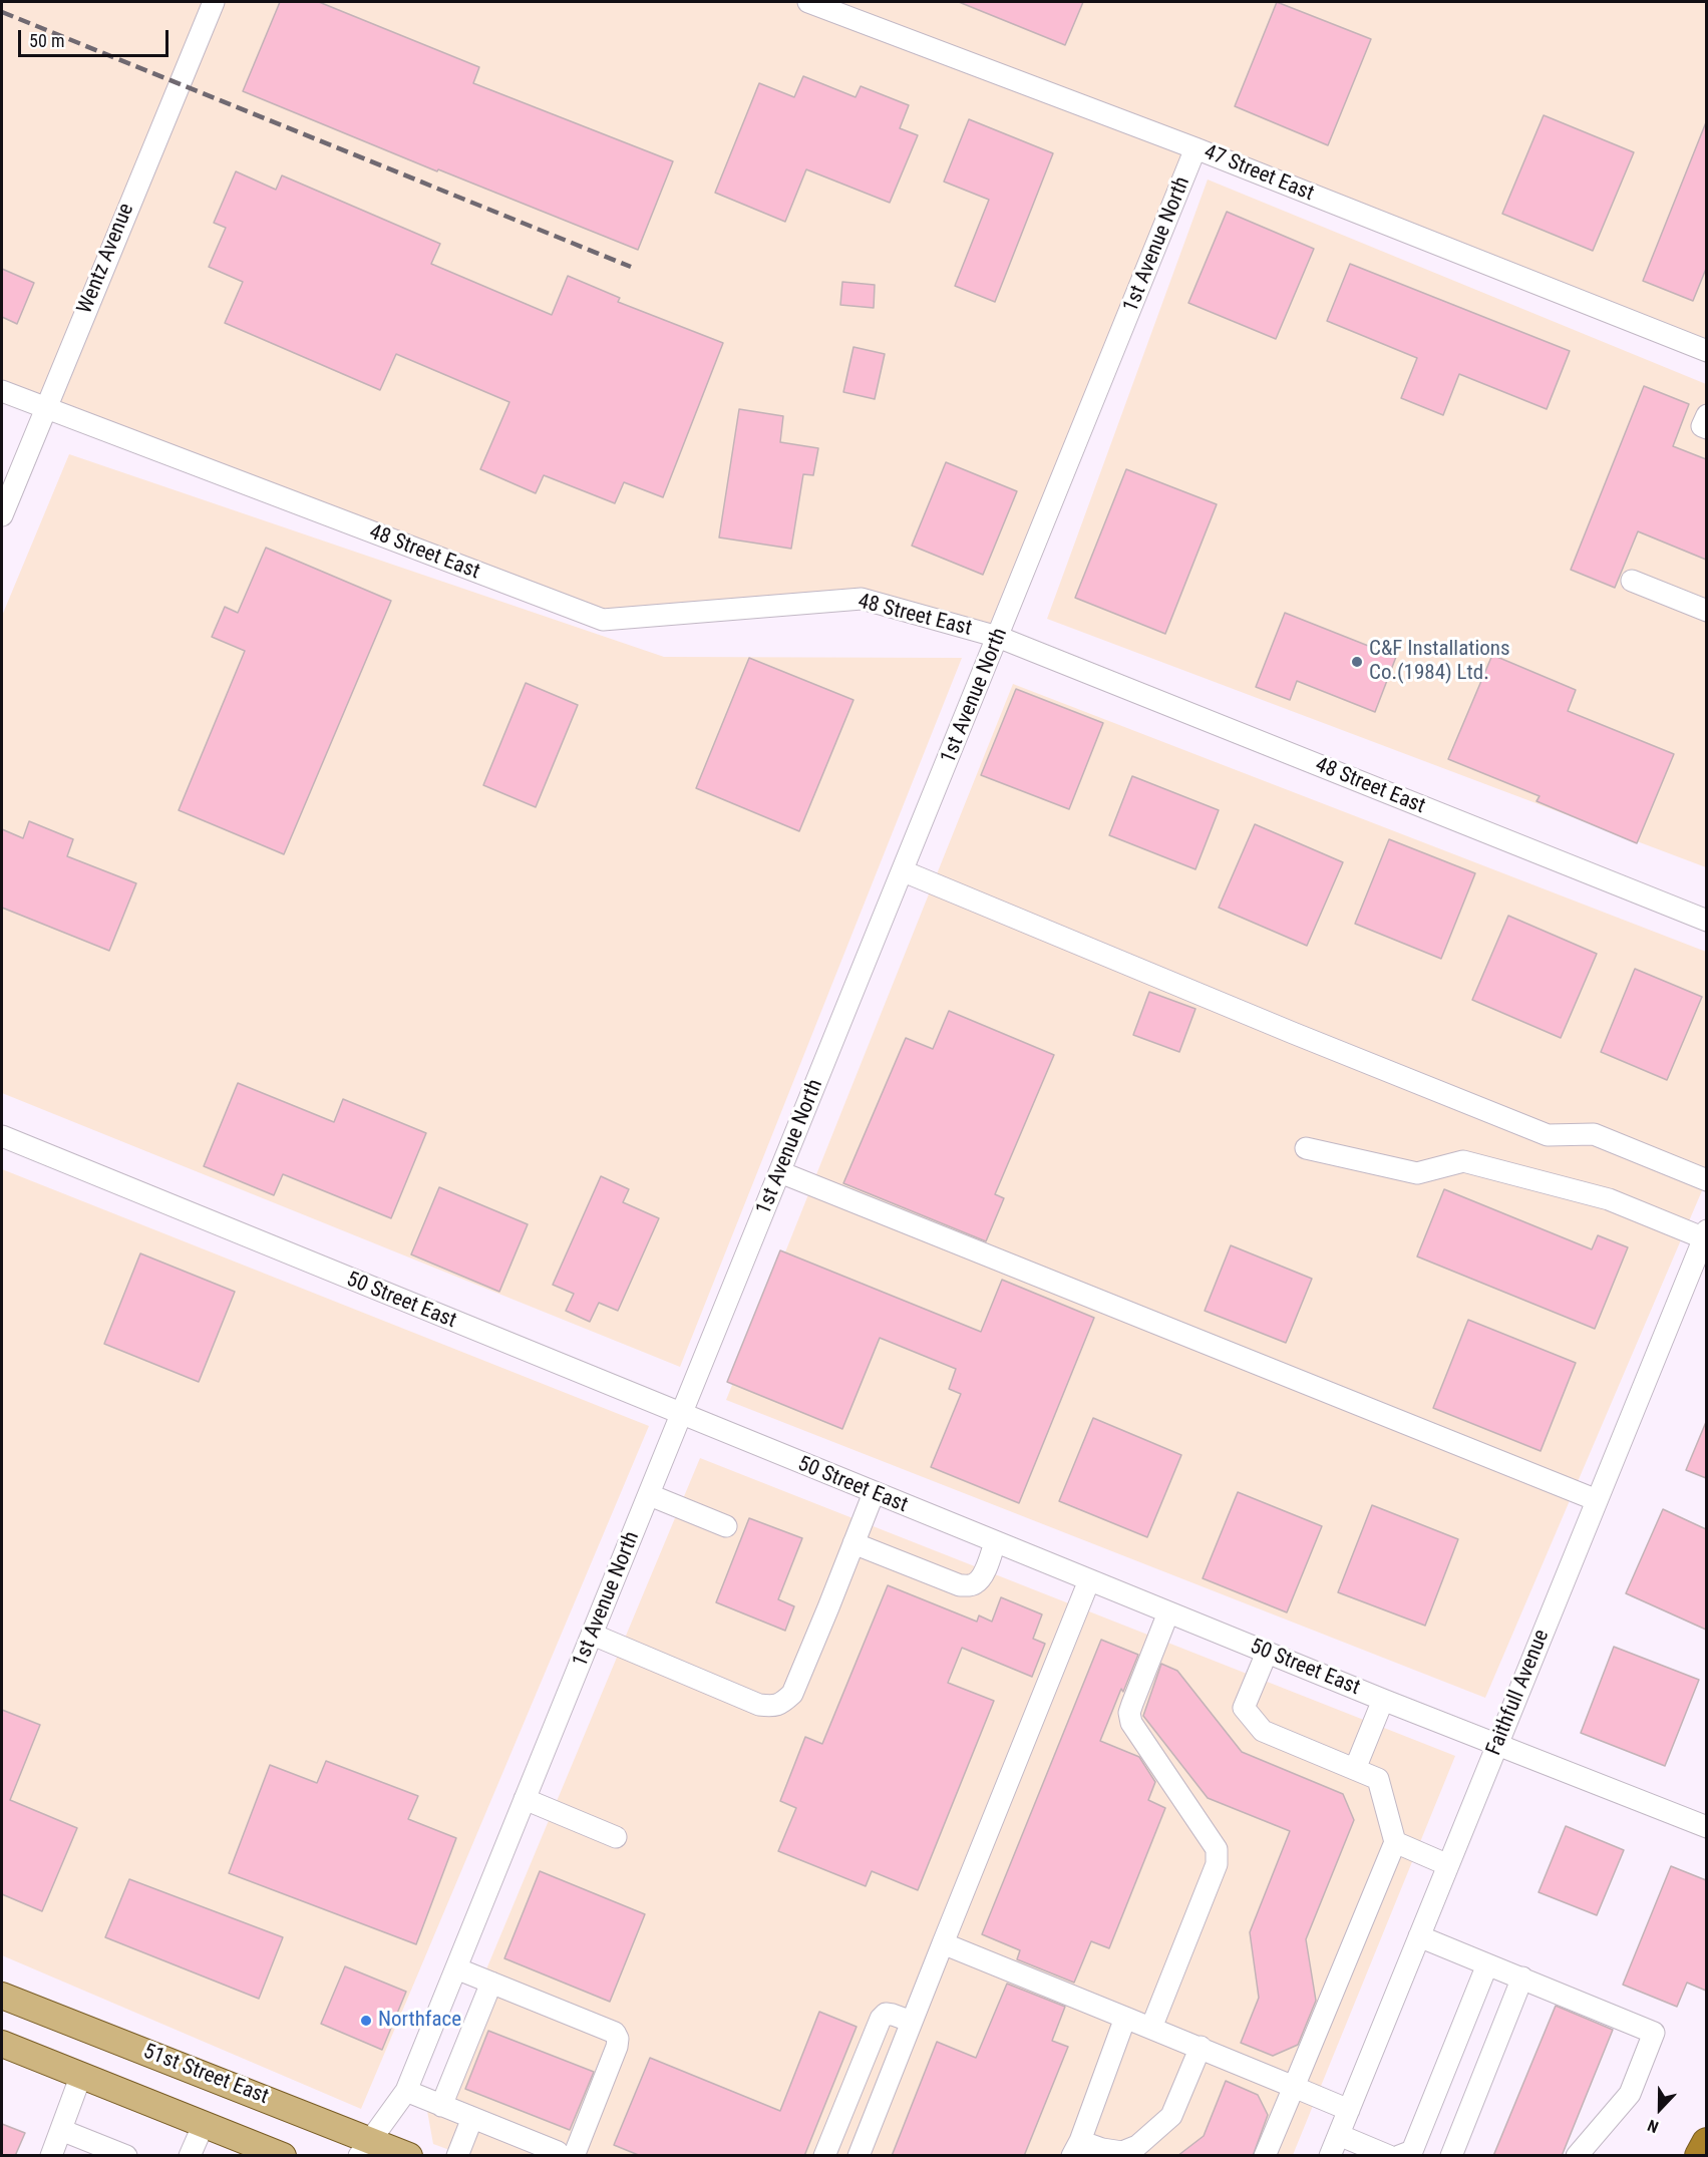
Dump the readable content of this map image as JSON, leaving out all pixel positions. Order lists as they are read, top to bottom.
{
  "streets": {
    "main road": ["51st Street East"],
    "street": [
      "47 Street East",
      "1st Avenue North",
      "Wentz Avenue",
      "48 Street East",
      "50 Street East",
      "Faithfull Avenue"
    ]
  },
  "crossings": [
    ["47 Street East", "1st Avenue North"],
    ["1st Avenue North", "48 Street East"],
    ["1st Avenue North", "50 Street East"],
    ["1st Avenue North", "51st Street East"],
    ["Wentz Avenue", "48 Street East"],
    ["50 Street East", "Faithfull Avenue"]
  ],
  "places": ["C&F Installations Co.(1984) Ltd.", "Northface"],
  "scale_bar": "50 m",
  "north": "bottom"
}
